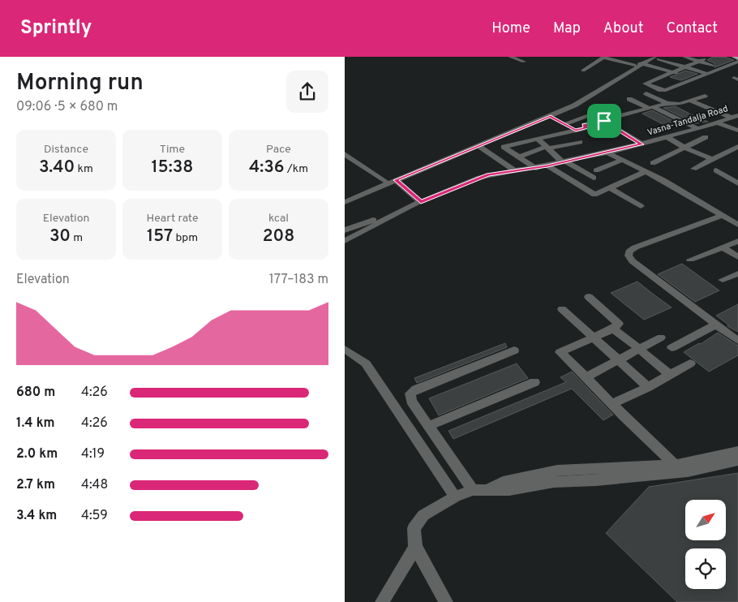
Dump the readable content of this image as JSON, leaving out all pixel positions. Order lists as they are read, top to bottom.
{
  "streets": {
    "street": ["Vasna-Tandalja Road"]
  },
  "north": "top right",
  "page": {
    "header": "Sprintly",
    "nav": [
      "Home",
      "Map",
      "About",
      "Contact"
    ],
    "heading": ["Morning run", "09:06 · 5 × 680 m"],
    "stats": [
      ["Distance", "3.40 km"],
      ["Time", "15:38"],
      ["Pace", "4:36 /km"],
      ["Elevation", "30 m"],
      ["Heart rate", "157 bpm"],
      ["kcal", "208"]
    ],
    "chart": ["Elevation", "177–183 m"],
    "list": [
      {
        "name": "680 m",
        "note": "4:26"
      },
      {
        "name": "1.4 km",
        "note": "4:26"
      },
      {
        "name": "2.0 km",
        "note": "4:19"
      },
      {
        "name": "2.7 km",
        "note": "4:48"
      },
      {
        "name": "3.4 km",
        "note": "4:59"
      }
    ]
  }
}
